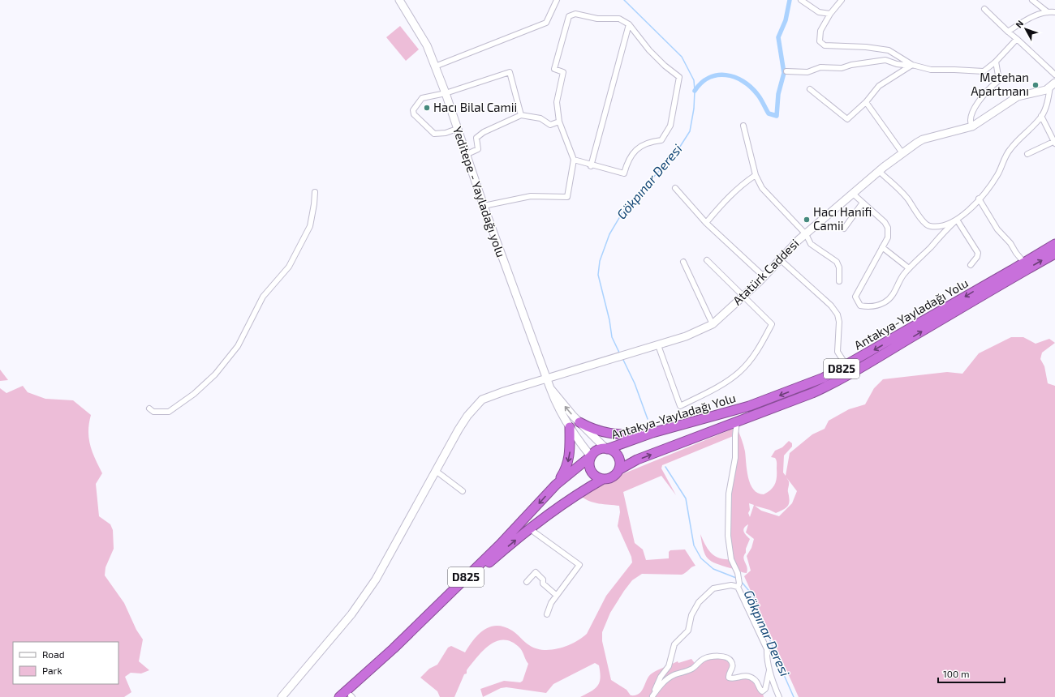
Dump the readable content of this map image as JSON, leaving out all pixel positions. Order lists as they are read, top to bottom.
{
  "streets": {
    "highway": ["Antakya-Yayladağı Yolu", "D825"],
    "main road": ["Yeditepe - Yayladağı yolu", "Atatürk Caddesi"]
  },
  "crossings": [
    ["Yeditepe - Yayladağı yolu", "Atatürk Caddesi"],
    ["Yeditepe - Yayladağı yolu", "Antakya-Yayladağı Yolu"],
    ["Yeditepe - Yayladağı yolu", "D825"],
    ["Antakya-Yayladağı Yolu", "D825"]
  ],
  "water": ["Gökpınar Deresi"],
  "places": ["Metehan Apartmanı", "Hacı Bilal Camii", "Hacı Hanifi Camii"],
  "legend": ["Road", "Park"],
  "scale_bar": "100 m",
  "north": "top left"
}
